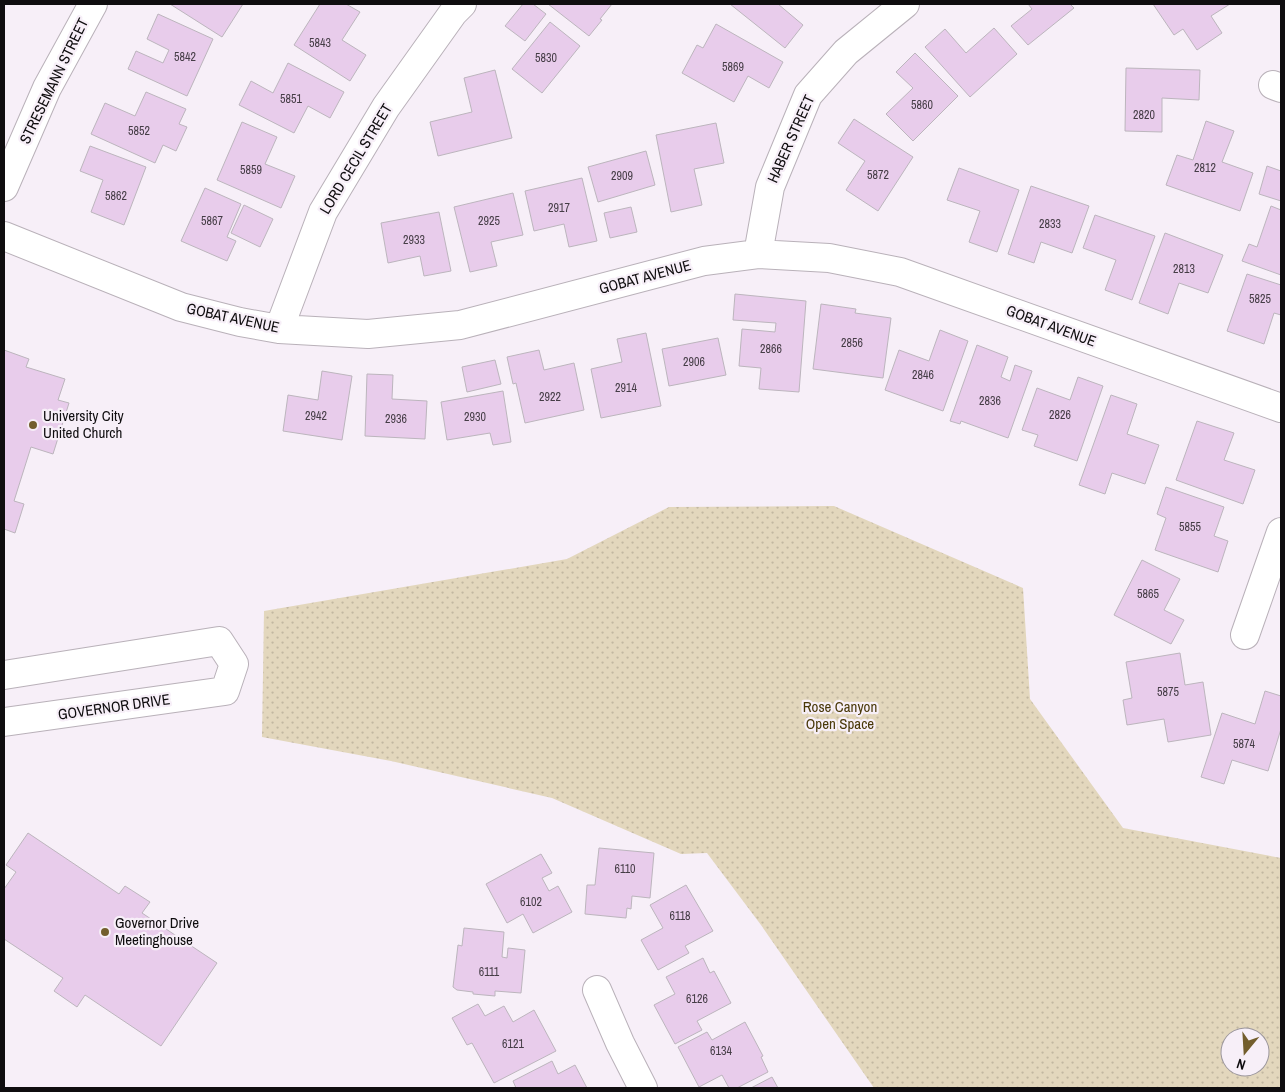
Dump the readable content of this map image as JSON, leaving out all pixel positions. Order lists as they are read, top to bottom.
{
  "streets": {
    "street": [
      "STRESEMANN STREET",
      "HABER STREET",
      "LORD CECIL STREET",
      "GOBAT AVENUE",
      "GOVERNOR DRIVE"
    ]
  },
  "crossings": [
    ["HABER STREET", "GOBAT AVENUE"],
    ["LORD CECIL STREET", "GOBAT AVENUE"]
  ],
  "parks": ["Rose Canyon Open Space"],
  "places": ["University City United Church", "Governor Drive Meetinghouse"],
  "house_numbers": [
    "5843",
    "5842",
    "5830",
    "5869",
    "5851",
    "5860",
    "2820",
    "5852",
    "2812",
    "5859",
    "5872",
    "2909",
    "5862",
    "2917",
    "5867",
    "2925",
    "2833",
    "2933",
    "2813",
    "5825",
    "2856",
    "2866",
    "2906",
    "2846",
    "2914",
    "2922",
    "2836",
    "2826",
    "2942",
    "2930",
    "2936",
    "5855",
    "5865",
    "5875",
    "5874",
    "6110",
    "6102",
    "6118",
    "6111",
    "6126",
    "6121",
    "6134"
  ],
  "north": "bottom"
}
